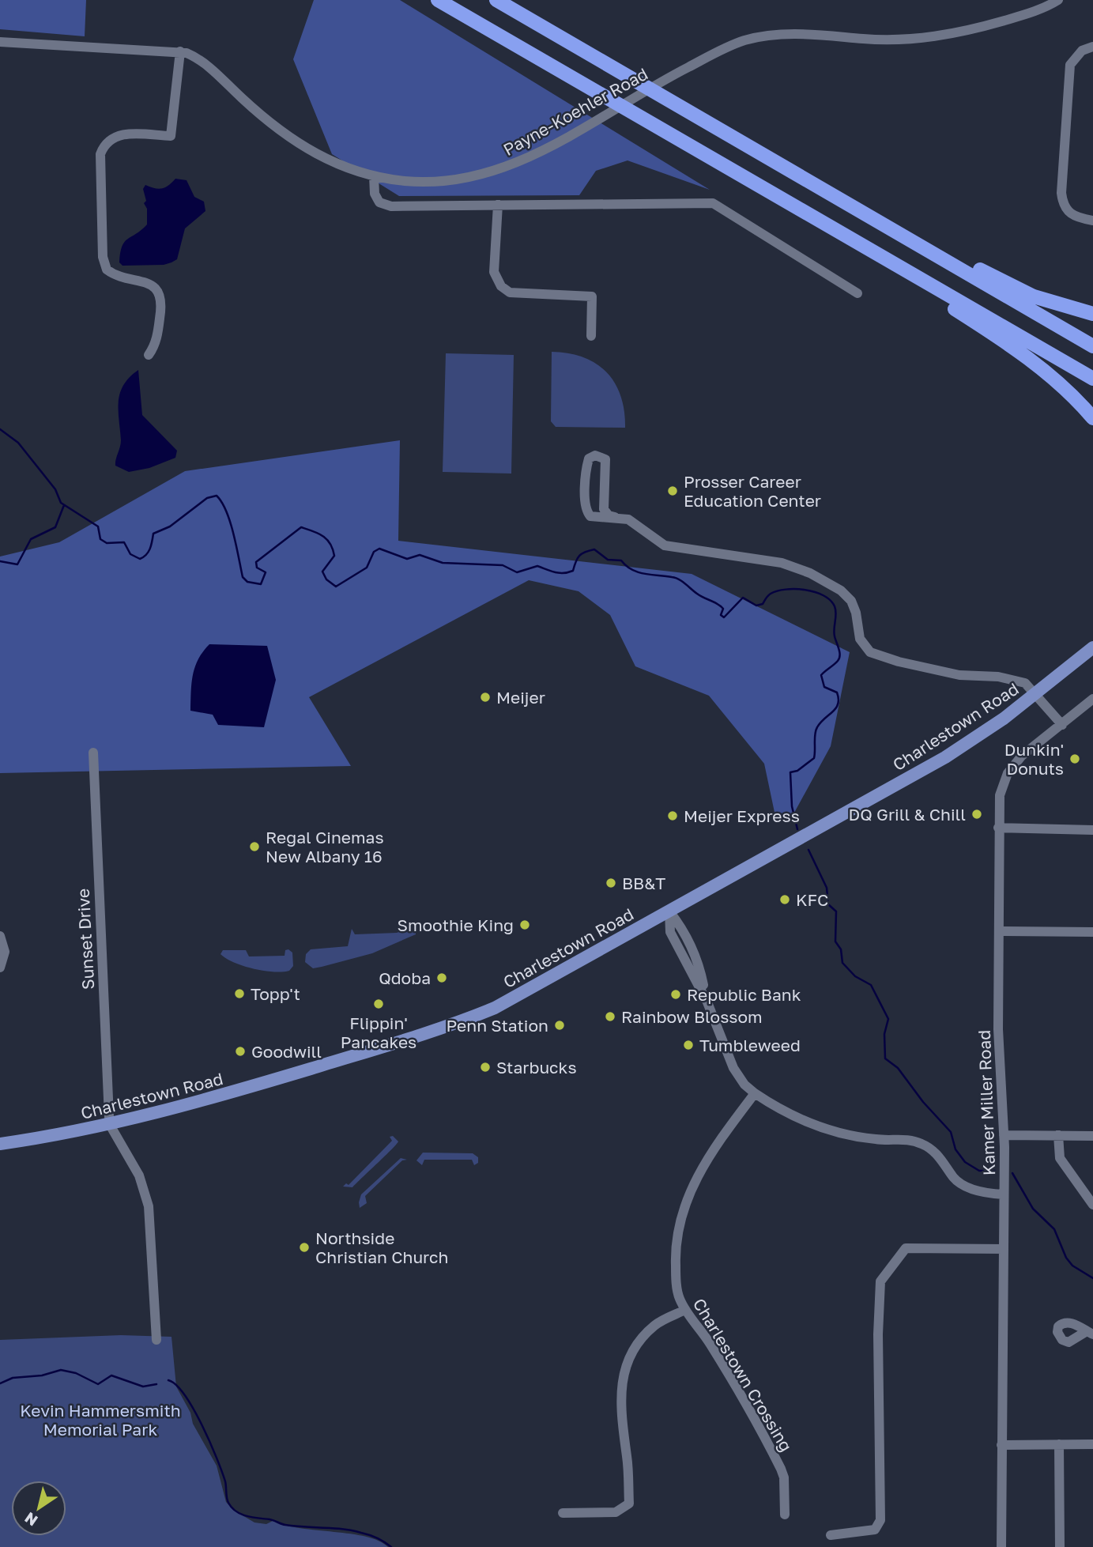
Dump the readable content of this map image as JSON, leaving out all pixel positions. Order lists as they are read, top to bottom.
{
  "streets": {
    "main road": ["Charlestown Road"],
    "street": [
      "Payne-Koehler Road",
      "Sunset Drive",
      "Kamer Miller Road",
      "Charlestown Crossing"
    ]
  },
  "crossings": [
    ["Charlestown Road", "Sunset Drive"]
  ],
  "parks": ["Kevin Hammersmith Memorial Park"],
  "places": [
    "Prosser Career Education Center",
    "Meijer",
    "Dunkin' Donuts",
    "DQ Grill & Chill",
    "Meijer Express",
    "Regal Cinemas New Albany 16",
    "BB&T",
    "KFC",
    "Smoothie King",
    "Qdoba",
    "Topp't",
    "Republic Bank",
    "Flippin' Pancakes",
    "Rainbow Blossom",
    "Penn Station",
    "Tumbleweed",
    "Goodwill",
    "Starbucks",
    "Northside Christian Church"
  ],
  "north": "bottom left"
}
